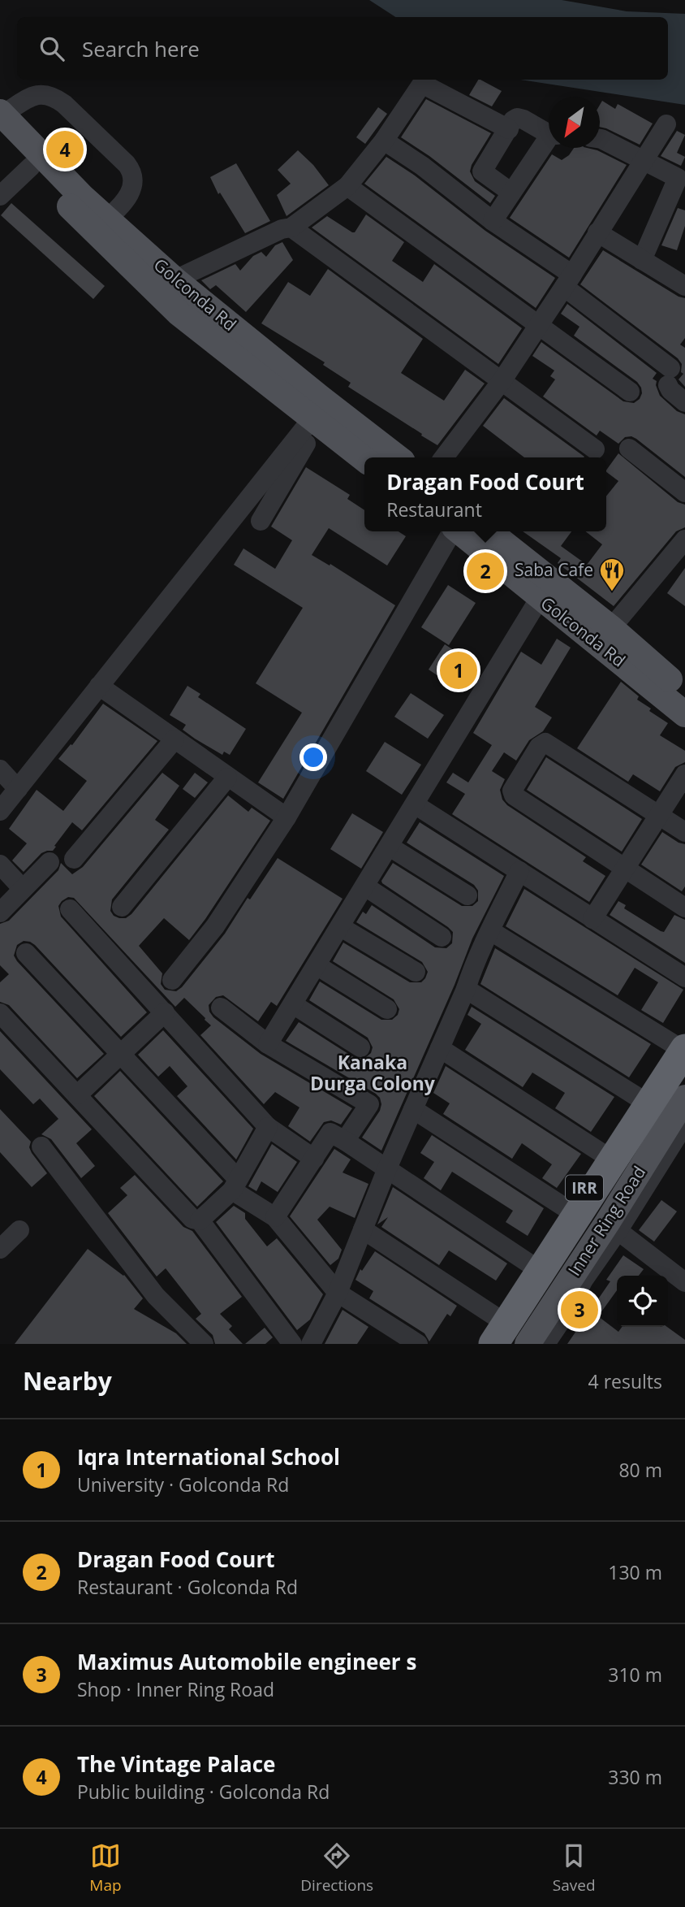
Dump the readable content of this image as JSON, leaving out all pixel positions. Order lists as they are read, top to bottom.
{
  "streets": {
    "main road": ["Golconda Rd", "IRR", "Inner Ring Road"]
  },
  "districts": ["Kanaka Durga Colony"],
  "places": {
    "restaurant": ["Saba Cafe"]
  },
  "north": "bottom left",
  "page": {
    "search": "Search here",
    "pins": [
      "4",
      "2",
      "1",
      "3"
    ],
    "popup": ["Dragan Food Court", "Restaurant"],
    "heading": ["Nearby", "4 results"],
    "list": [
      {
        "mark": "1",
        "name": "Iqra International School",
        "note": "University · Golconda Rd",
        "value": "80 m"
      },
      {
        "mark": "2",
        "name": "Dragan Food Court",
        "note": "Restaurant · Golconda Rd",
        "value": "130 m"
      },
      {
        "mark": "3",
        "name": "Maximus Automobile engineer s",
        "note": "Shop · Inner Ring Road",
        "value": "310 m"
      },
      {
        "mark": "4",
        "name": "The Vintage Palace",
        "note": "Public building · Golconda Rd",
        "value": "330 m"
      }
    ],
    "nav": ["Map", "Directions", "Saved"]
  }
}
